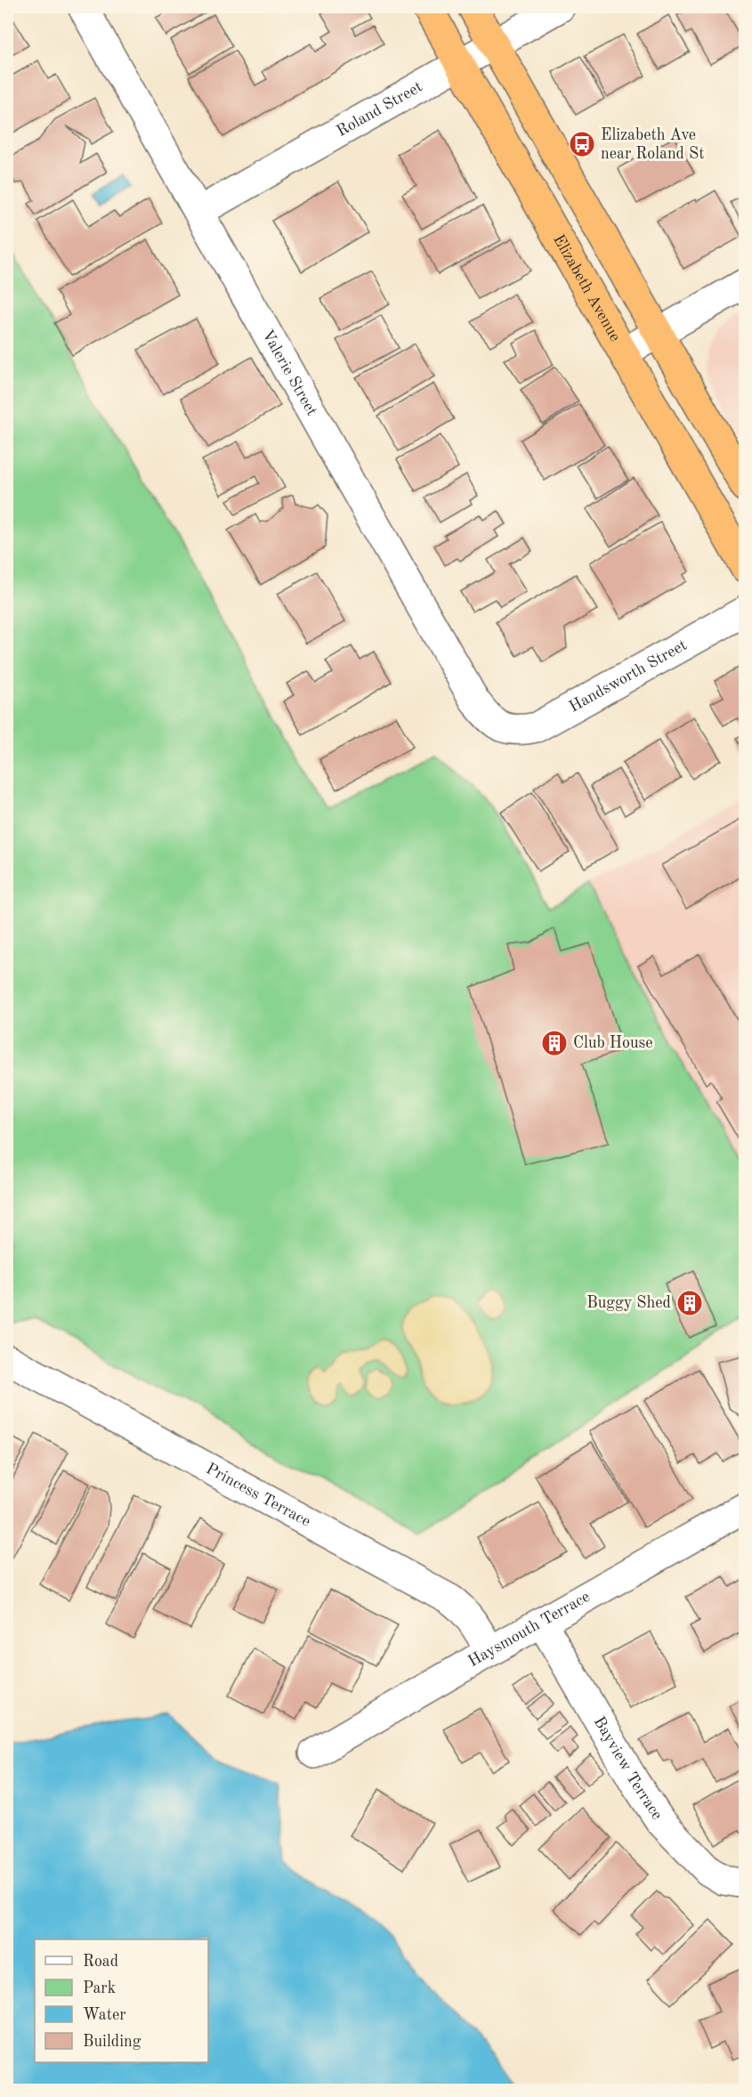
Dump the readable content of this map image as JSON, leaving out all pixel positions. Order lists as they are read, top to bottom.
{
  "streets": {
    "highway": ["Elizabeth Avenue"],
    "street": [
      "Roland Street",
      "Valerie Street",
      "Handsworth Street",
      "Princess Terrace",
      "Haysmouth Terrace",
      "Bayview Terrace"
    ]
  },
  "crossings": [
    ["Roland Street", "Elizabeth Avenue"],
    ["Roland Street", "Valerie Street"],
    ["Valerie Street", "Handsworth Street"],
    ["Princess Terrace", "Haysmouth Terrace"],
    ["Haysmouth Terrace", "Bayview Terrace"]
  ],
  "places": {
    "bus stop": ["Elizabeth Ave near Roland St"],
    "building": ["Club House", "Buggy Shed"]
  },
  "legend": [
    "Road",
    "Park",
    "Water",
    "Building"
  ]
}
